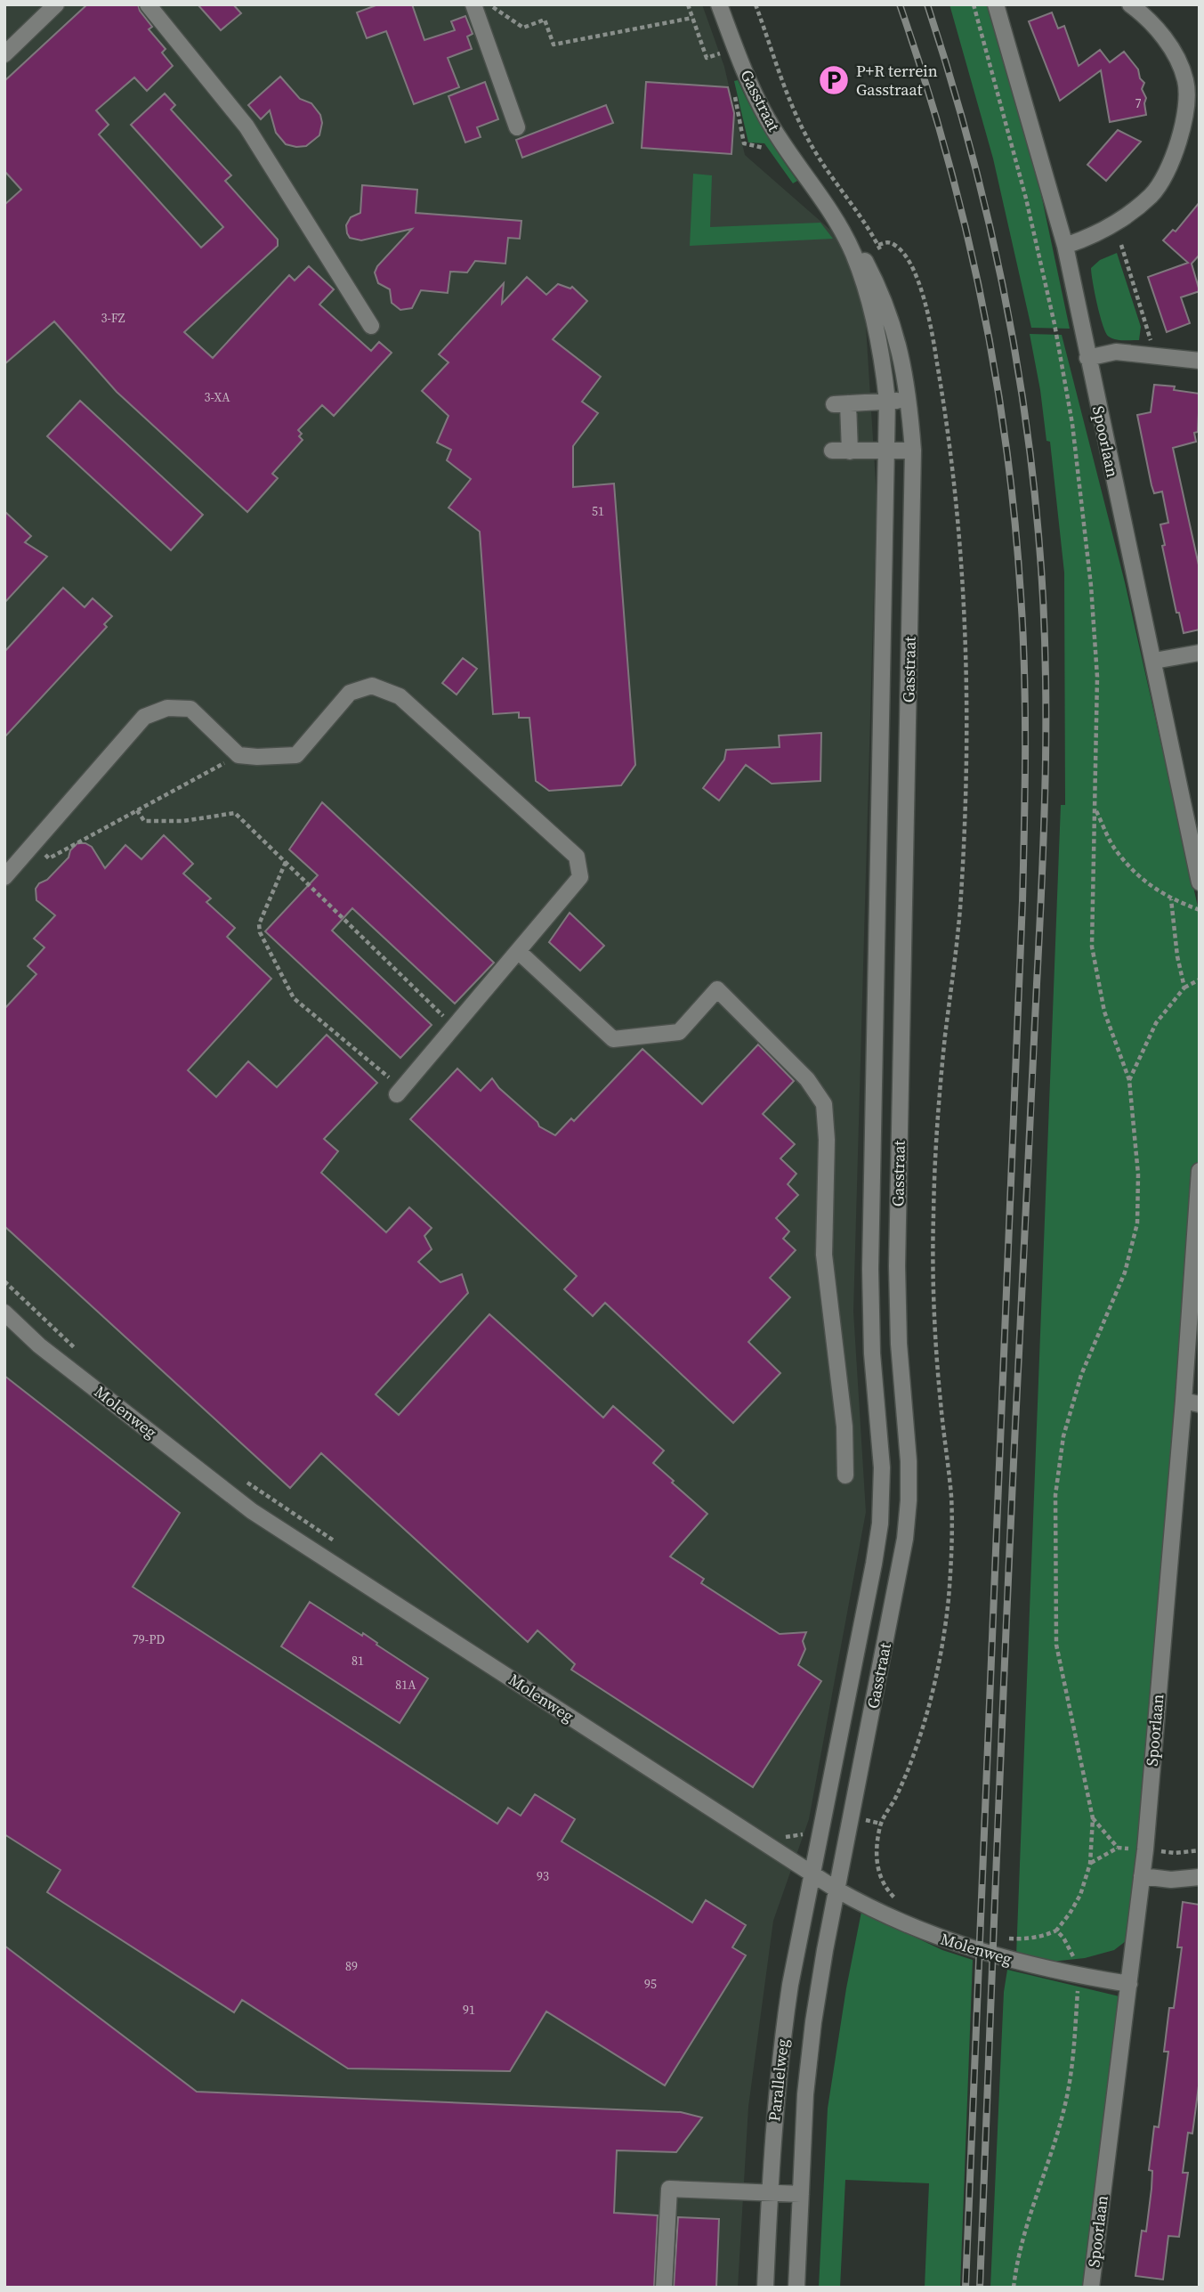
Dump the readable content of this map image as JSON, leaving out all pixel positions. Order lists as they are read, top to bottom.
{
  "streets": {
    "street": [
      "Gasstraat",
      "Spoorlaan",
      "Molenweg",
      "Parallelweg"
    ]
  },
  "crossings": [
    ["Gasstraat", "Molenweg"],
    ["Gasstraat", "Parallelweg"],
    ["Spoorlaan", "Molenweg"],
    ["Molenweg", "Parallelweg"]
  ],
  "places": {
    "parking": ["P+R terrein Gasstraat"]
  },
  "house_numbers": [
    "7",
    "3-FZ",
    "3-XA",
    "51",
    "79-PD",
    "81",
    "81A",
    "93",
    "89",
    "95",
    "91"
  ]
}
